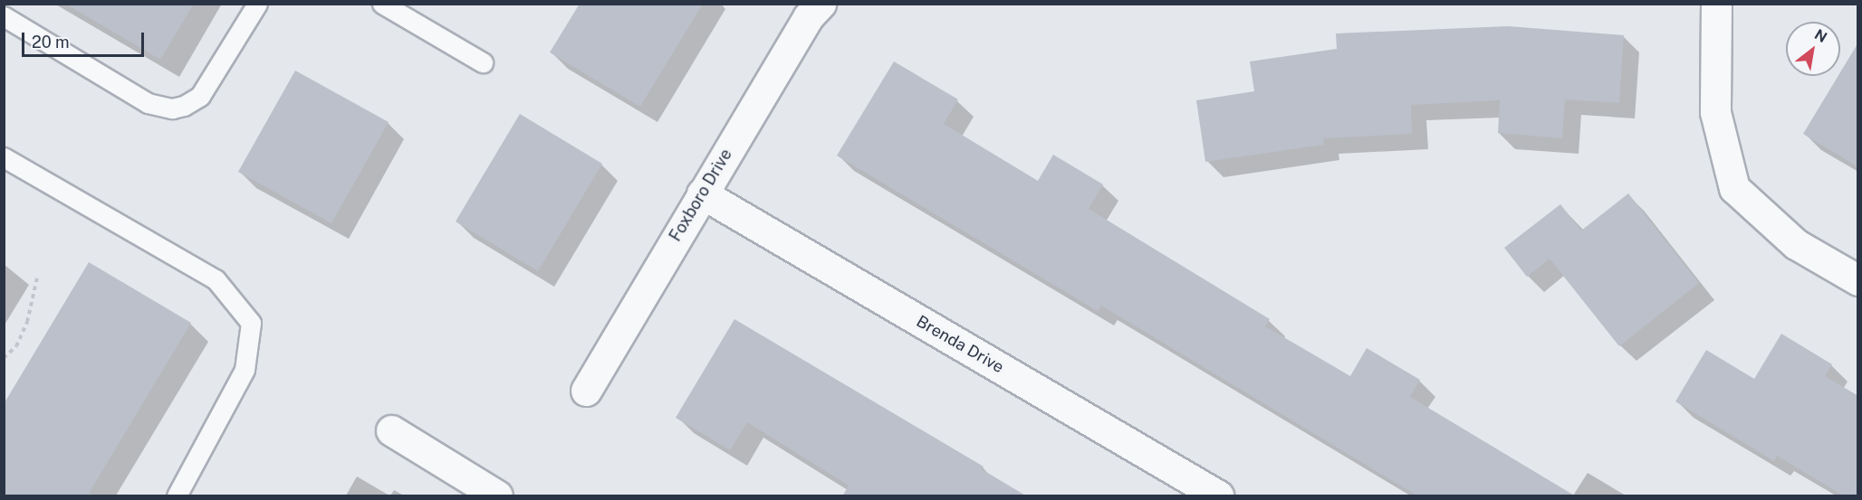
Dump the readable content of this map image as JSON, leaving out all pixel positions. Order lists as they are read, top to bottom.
{
  "streets": {
    "street": ["Foxboro Drive", "Brenda Drive"]
  },
  "crossings": [
    ["Foxboro Drive", "Brenda Drive"]
  ],
  "scale_bar": "20 m",
  "north": "top right"
}
